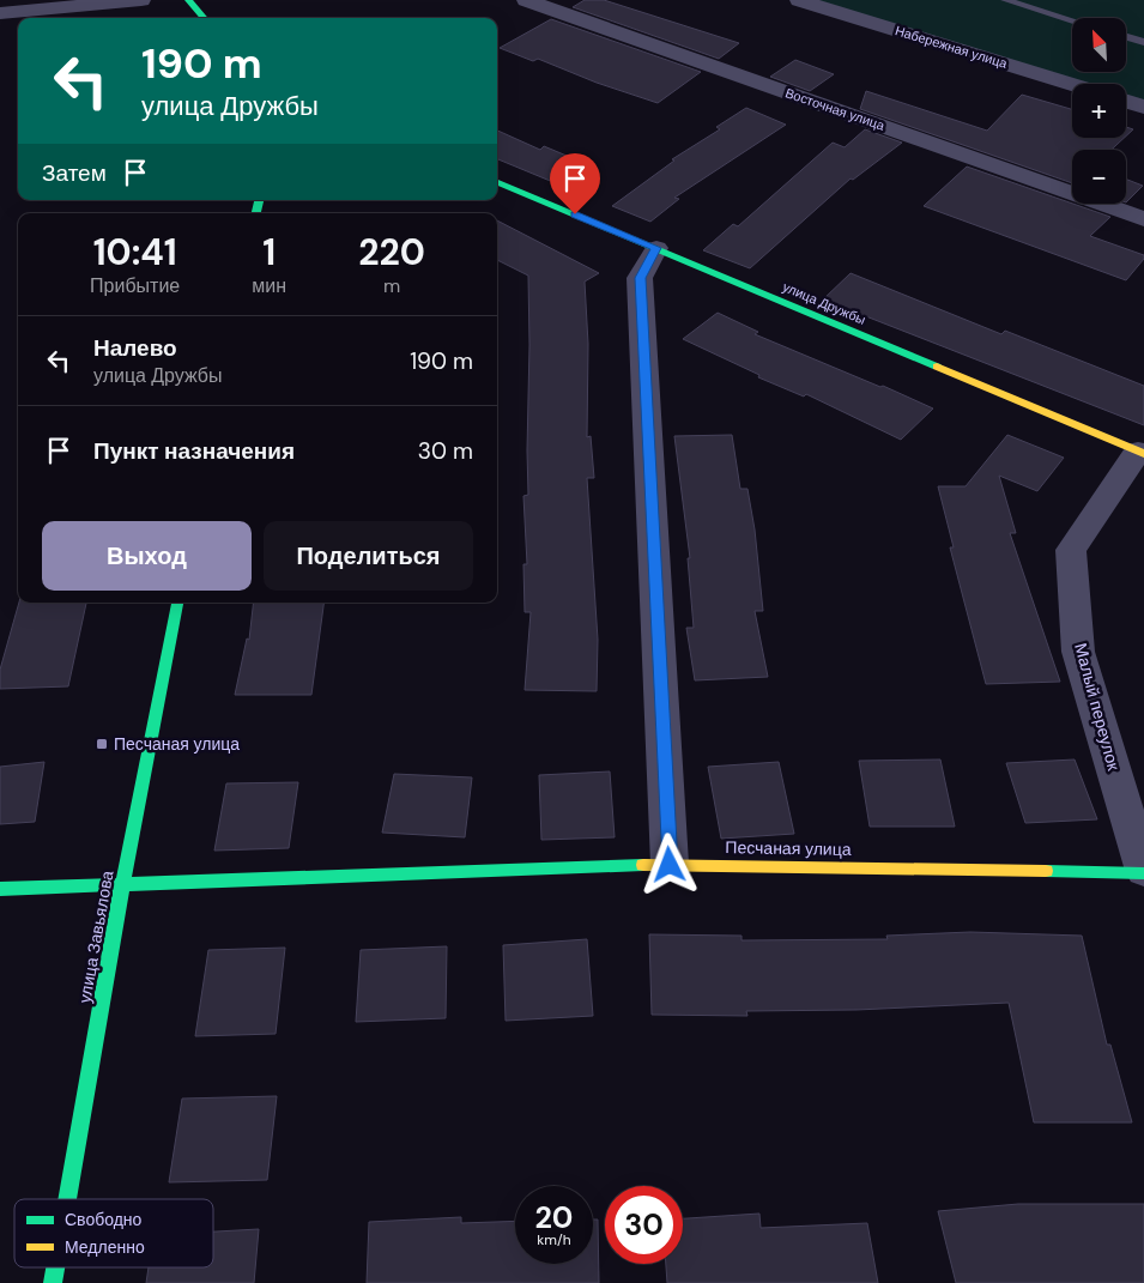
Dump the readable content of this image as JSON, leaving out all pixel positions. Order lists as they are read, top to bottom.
{
  "streets": {
    "street": [
      "Набережная улица",
      "Восточная улица",
      "улица Дружбы",
      "Малый переулок",
      "Песчаная улица",
      "улица Завьялова"
    ]
  },
  "crossings": [
    ["улица Дружбы", "Малый переулок"],
    ["Малый переулок", "Песчаная улица"],
    ["Песчаная улица", "улица Завьялова"]
  ],
  "places": {
    "transit": ["Песчаная улица"]
  },
  "legend": ["Свободно", "Медленно"],
  "north": "top left",
  "page": {
    "map_buttons": ["+", "−"],
    "turn": ["190 m", "улица Дружбы"],
    "then": "Затем",
    "eta": [
      "10:41",
      "Прибытие",
      "1",
      "мин",
      "220",
      "m"
    ],
    "list": [
      {
        "name": "Налево",
        "note": "улица Дружбы",
        "value": "190 m"
      },
      {
        "name": "Пункт назначения",
        "value": "30 m"
      }
    ],
    "buttons": ["Выход", "Поделиться"],
    "speed": "20 km/h",
    "limit": "30"
  }
}
